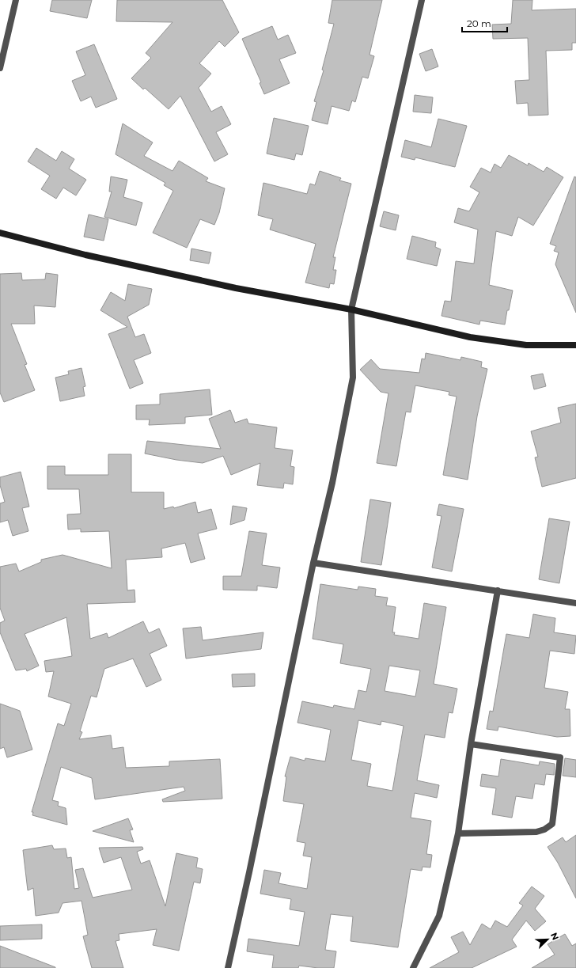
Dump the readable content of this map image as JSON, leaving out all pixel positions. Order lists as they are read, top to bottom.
{
  "scale_bar": "20 m",
  "north": "top right"
}
